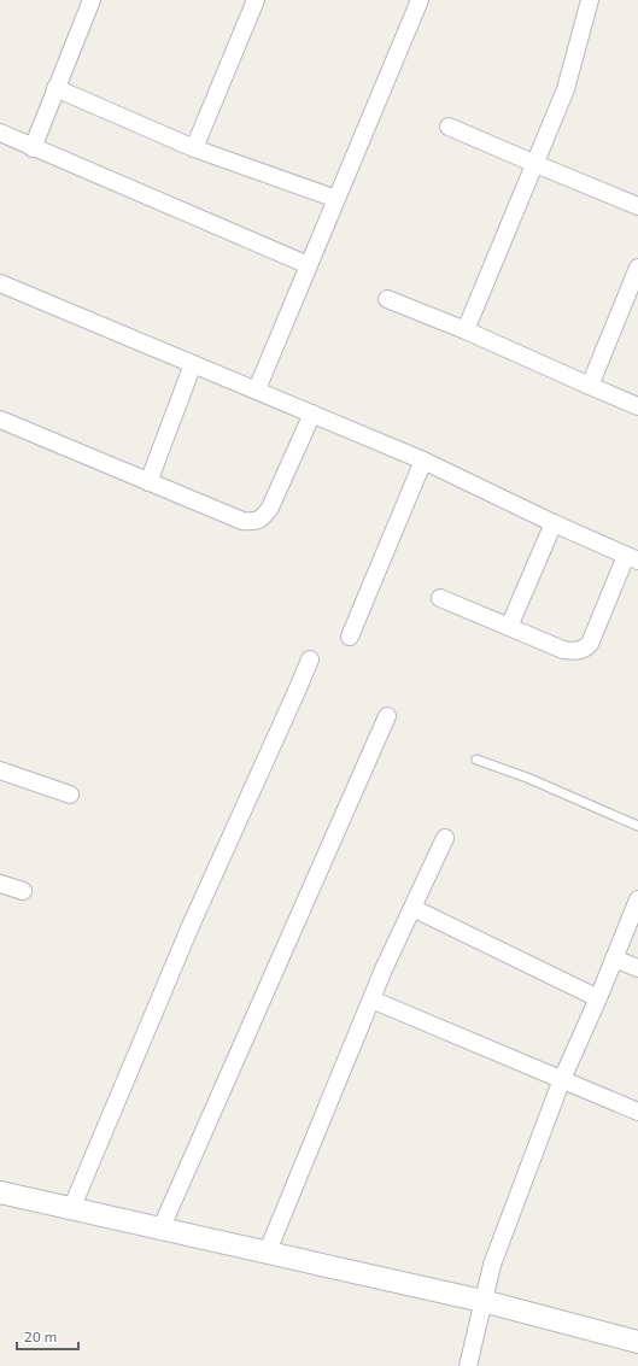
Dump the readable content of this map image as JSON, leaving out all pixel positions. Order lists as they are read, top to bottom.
{
  "scale_bar": "20 m"
}
